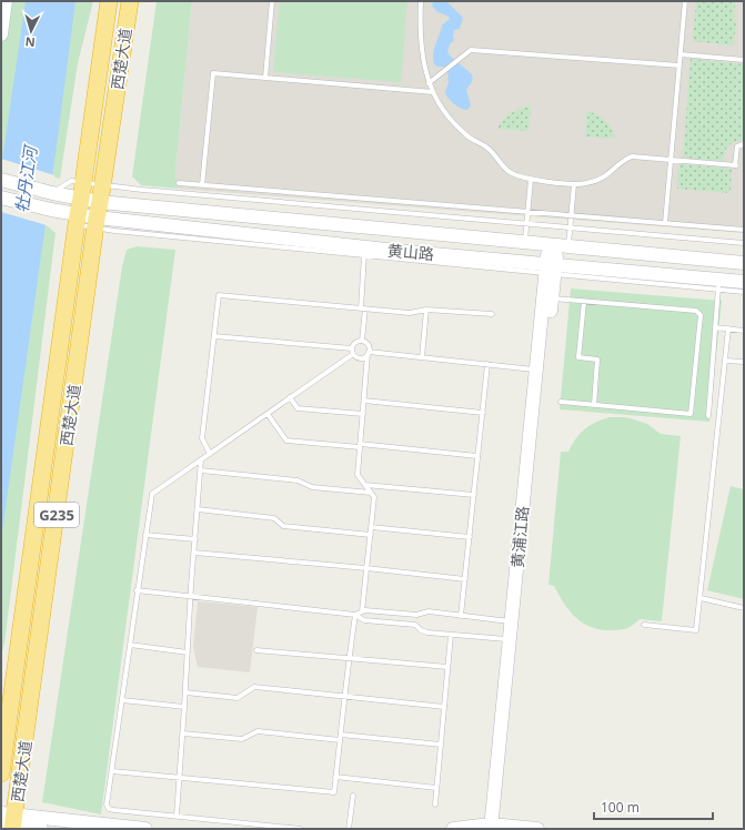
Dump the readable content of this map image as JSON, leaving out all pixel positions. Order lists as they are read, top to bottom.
{
  "streets": {
    "highway": ["西楚大道", "G235"],
    "main road": ["黄山路", "黄浦江路"]
  },
  "crossings": [
    ["西楚大道", "黄山路"],
    ["西楚大道", "G235"],
    ["黄山路", "G235"],
    ["黄山路", "黄浦江路"]
  ],
  "water": ["牡丹江河"],
  "scale_bar": "100 m",
  "north": "bottom"
}
